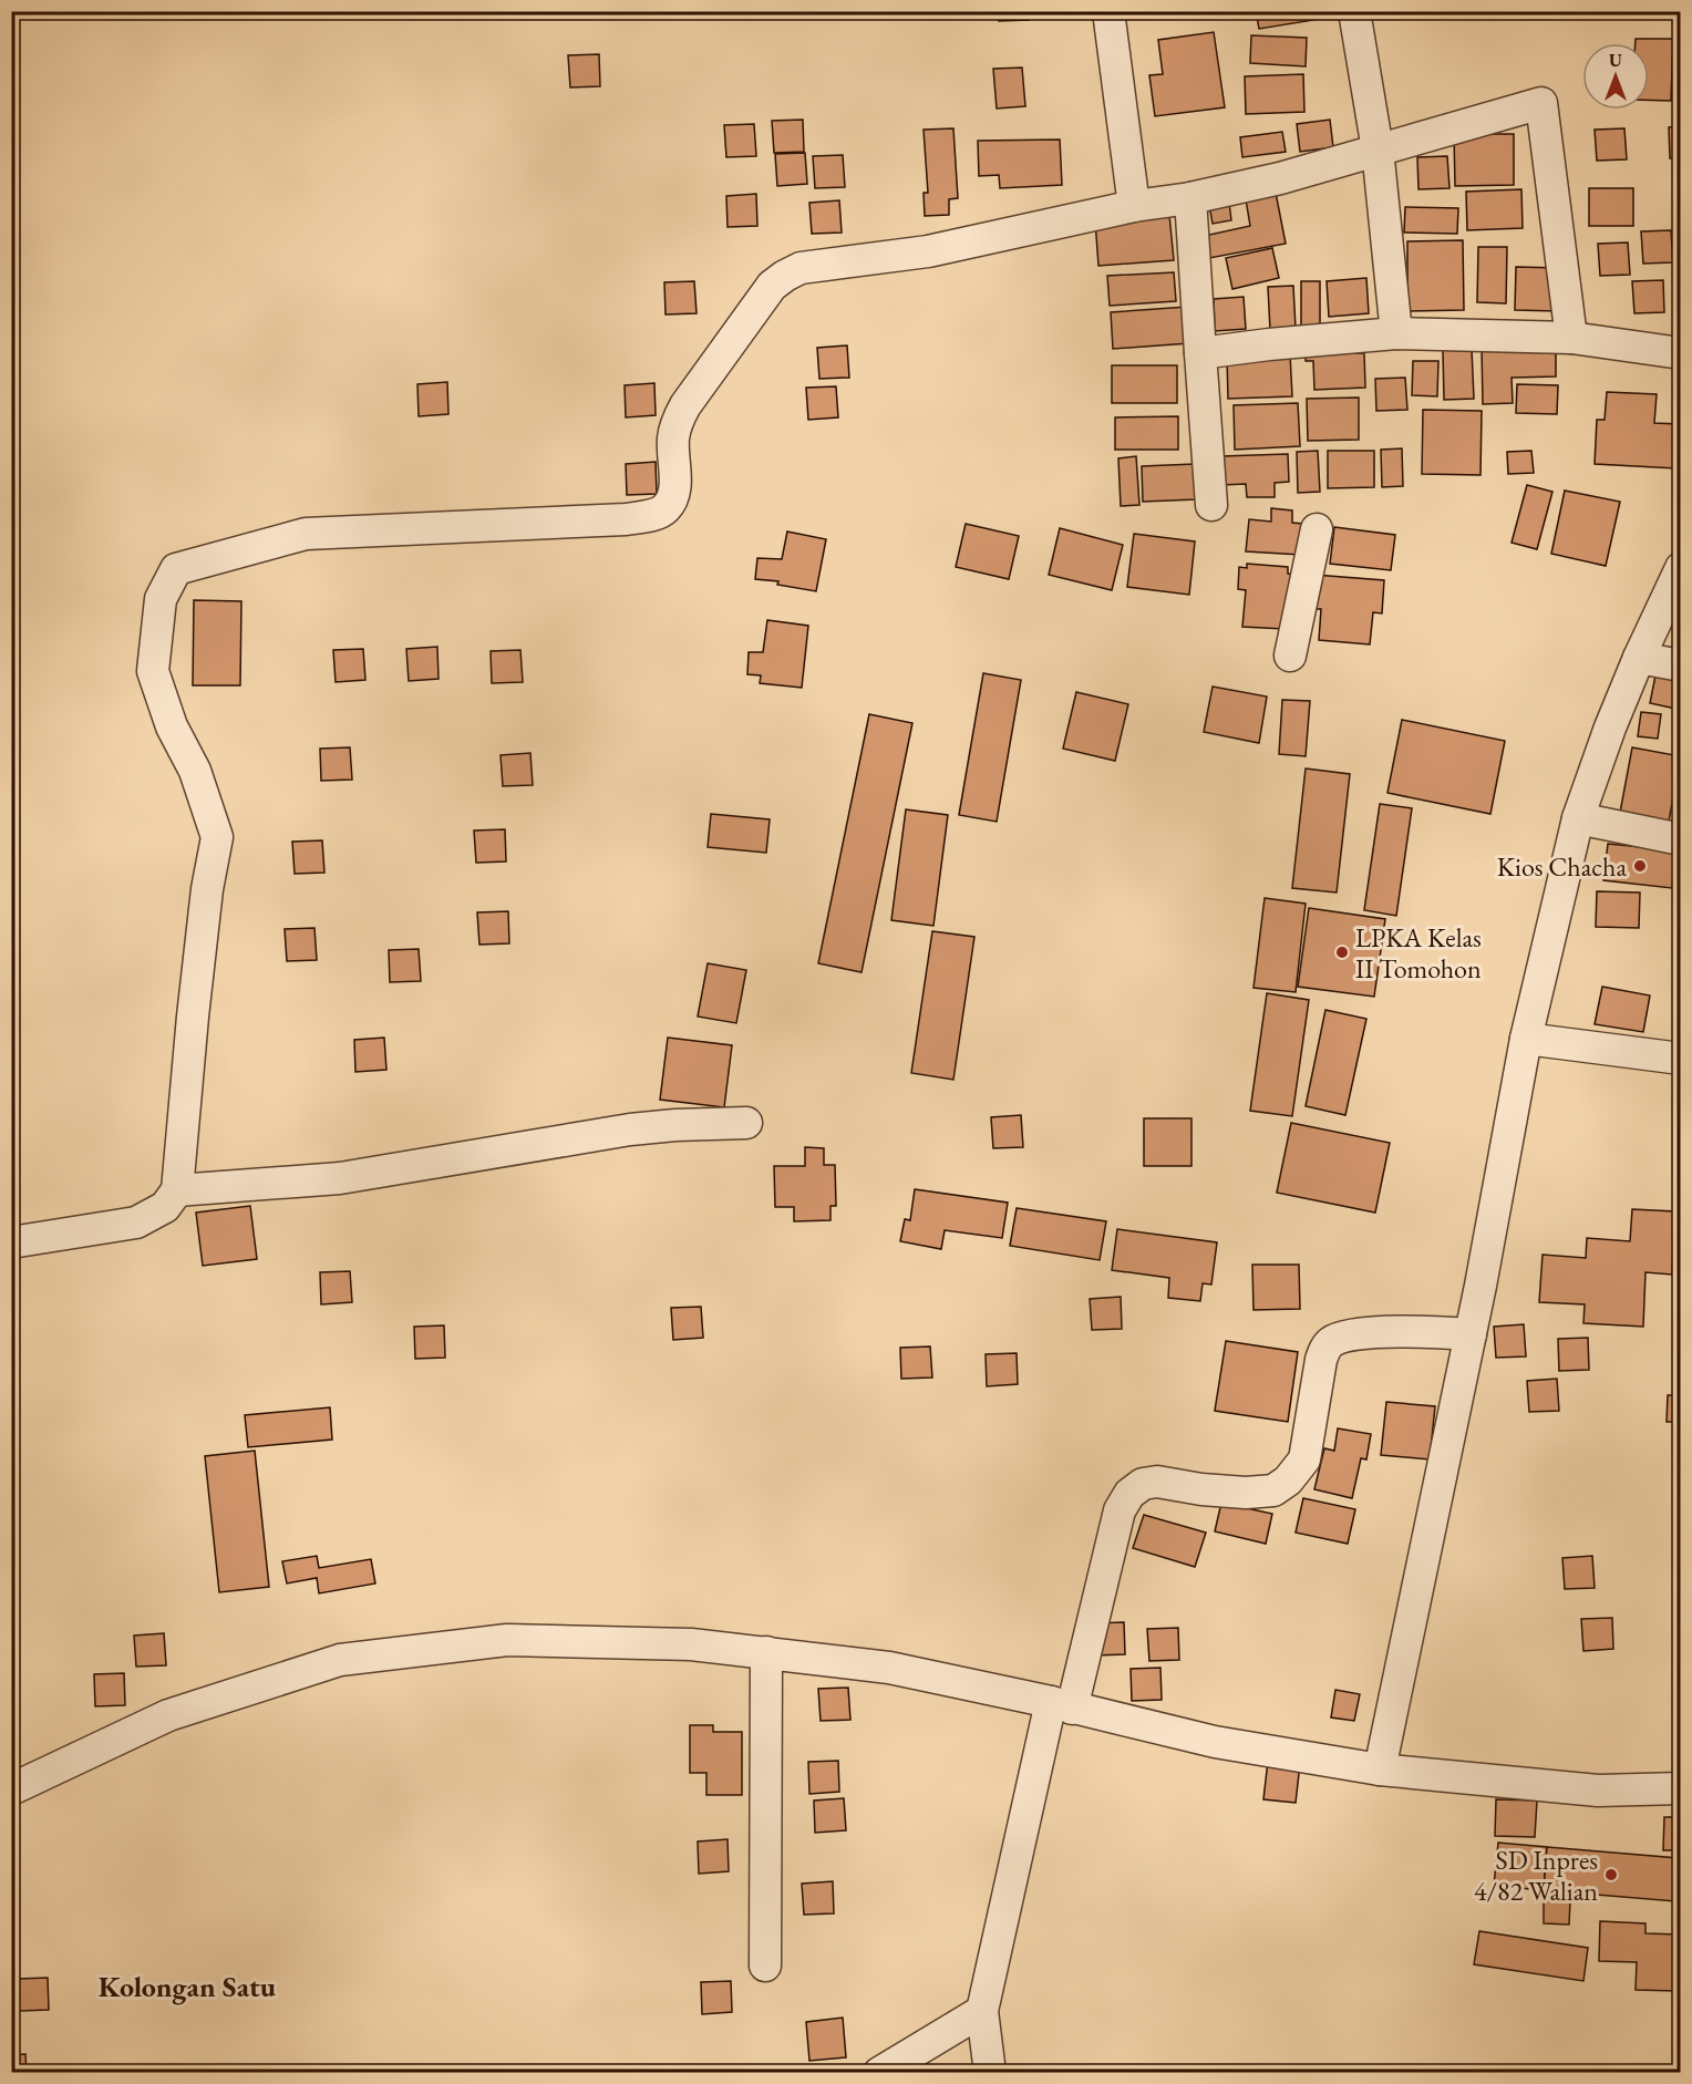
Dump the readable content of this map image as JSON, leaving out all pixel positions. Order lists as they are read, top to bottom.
{
  "districts": ["Kolongan Satu"],
  "places": ["Kios Chacha", "LPKA Kelas II Tomohon", "SD Inpres 4/82 Walian"],
  "north": "top"
}
